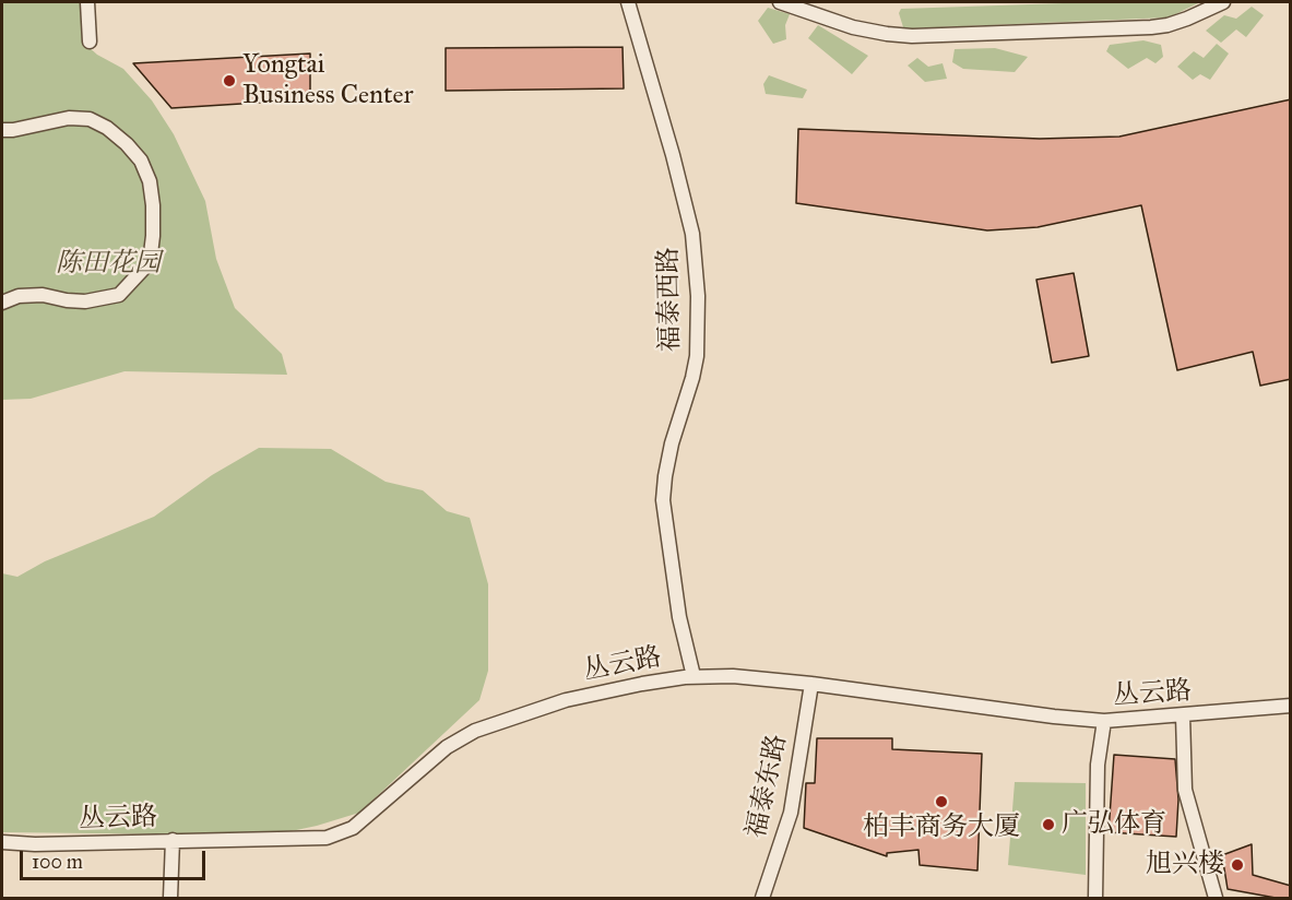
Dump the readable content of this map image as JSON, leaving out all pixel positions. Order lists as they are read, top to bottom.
{
  "streets": {
    "street": ["福泰西路", "丛云路", "福泰东路"]
  },
  "crossings": [
    ["福泰西路", "丛云路"],
    ["丛云路", "福泰东路"]
  ],
  "parks": ["陈田花园"],
  "places": [
    "Yongtai Business Center",
    "柏丰商务大厦",
    "广弘体育",
    "旭兴楼"
  ],
  "scale_bar": "100 m"
}
